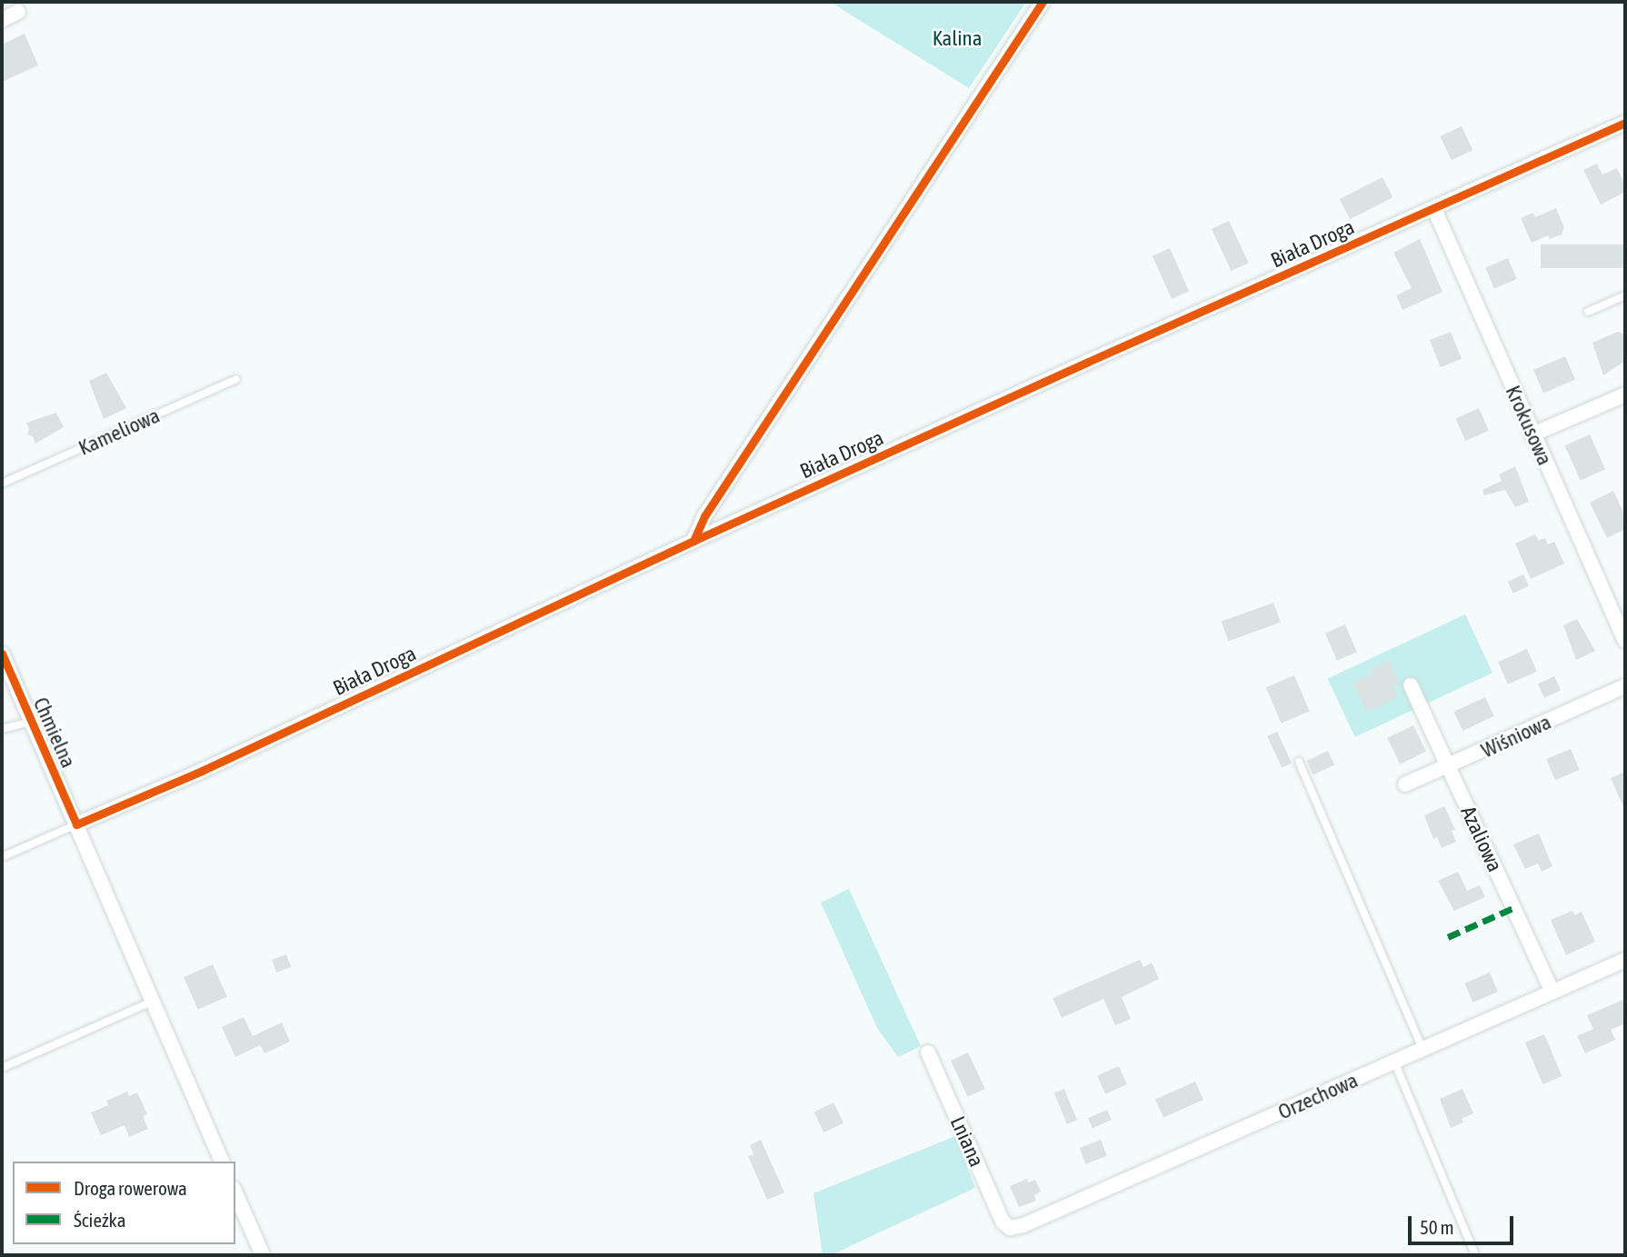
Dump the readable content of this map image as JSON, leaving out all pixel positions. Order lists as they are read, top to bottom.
{
  "streets": {
    "street": [
      "Biała Droga",
      "Krokusowa",
      "Chmielna",
      "Wiśniowa",
      "Azaliowa",
      "Orzechowa",
      "Lniana"
    ],
    "lane": ["Kameliowa"]
  },
  "crossings": [
    ["Biała Droga", "Krokusowa"],
    ["Biała Droga", "Chmielna"],
    ["Wiśniowa", "Azaliowa"],
    ["Azaliowa", "Orzechowa"],
    ["Orzechowa", "Lniana"]
  ],
  "parks": ["Kalina"],
  "legend": ["Droga rowerowa", "Ścieżka"],
  "scale_bar": "50 m"
}
